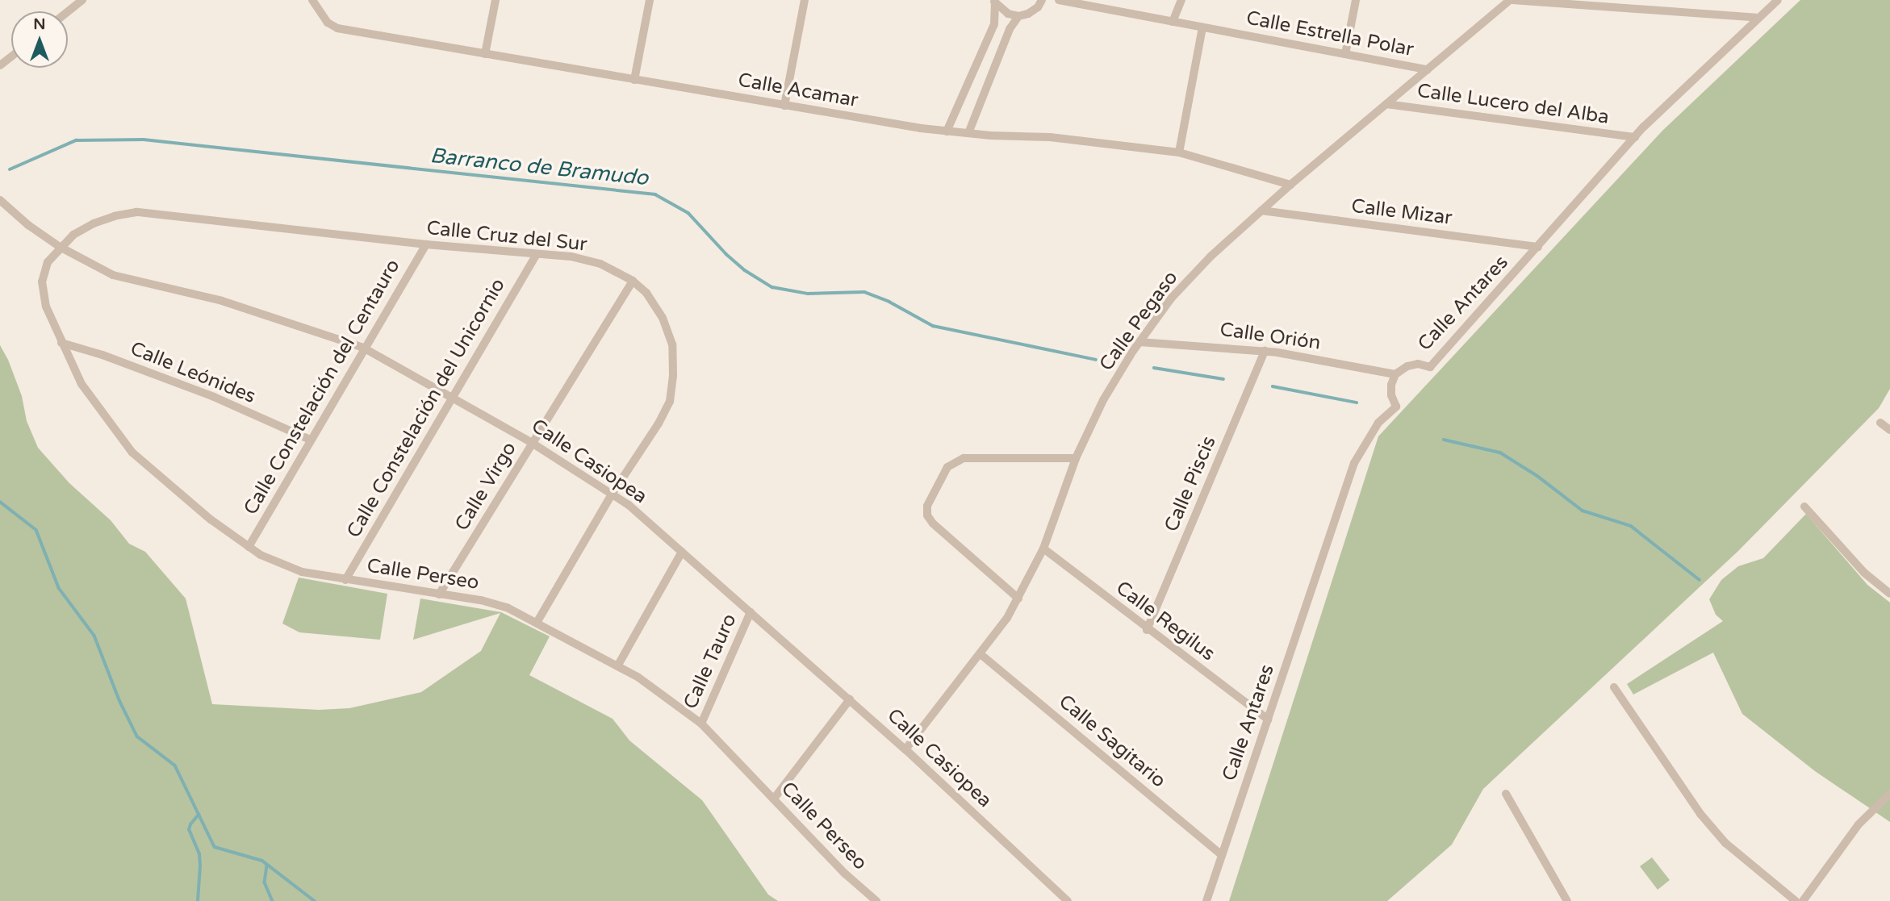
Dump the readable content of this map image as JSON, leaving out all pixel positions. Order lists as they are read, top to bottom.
{
  "streets": {
    "street": [
      "Calle Estrella Polar",
      "Calle Acamar",
      "Calle Lucero del Alba",
      "Calle Mizar",
      "Calle Cruz del Sur",
      "Calle Antares",
      "Calle Pegaso",
      "Calle Orión",
      "Calle Leónides",
      "Calle Constelación del Centauro",
      "Calle Constelación del Unicornio",
      "Calle Casiopea",
      "Calle Piscis",
      "Calle Virgo",
      "Calle Perseo",
      "Calle Regilus",
      "Calle Tauro",
      "Calle Sagitario"
    ]
  },
  "crossings": [
    ["Calle Estrella Polar", "Calle Pegaso"],
    ["Calle Acamar", "Calle Pegaso"],
    ["Calle Lucero del Alba", "Calle Antares"],
    ["Calle Lucero del Alba", "Calle Pegaso"],
    ["Calle Mizar", "Calle Antares"],
    ["Calle Mizar", "Calle Pegaso"],
    ["Calle Cruz del Sur", "Calle Constelación del Centauro"],
    ["Calle Cruz del Sur", "Calle Constelación del Unicornio"],
    ["Calle Cruz del Sur", "Calle Casiopea"],
    ["Calle Cruz del Sur", "Calle Virgo"],
    ["Calle Cruz del Sur", "Calle Perseo"],
    ["Calle Antares", "Calle Orión"],
    ["Calle Antares", "Calle Regilus"],
    ["Calle Antares", "Calle Sagitario"],
    ["Calle Pegaso", "Calle Orión"],
    ["Calle Pegaso", "Calle Casiopea"],
    ["Calle Pegaso", "Calle Regilus"],
    ["Calle Pegaso", "Calle Sagitario"],
    ["Calle Orión", "Calle Piscis"],
    ["Calle Leónides", "Calle Constelación del Centauro"],
    ["Calle Leónides", "Calle Perseo"],
    ["Calle Constelación del Centauro", "Calle Casiopea"],
    ["Calle Constelación del Centauro", "Calle Perseo"],
    ["Calle Constelación del Unicornio", "Calle Casiopea"],
    ["Calle Constelación del Unicornio", "Calle Perseo"],
    ["Calle Casiopea", "Calle Virgo"],
    ["Calle Casiopea", "Calle Perseo"],
    ["Calle Casiopea", "Calle Tauro"],
    ["Calle Piscis", "Calle Regilus"],
    ["Calle Virgo", "Calle Perseo"],
    ["Calle Perseo", "Calle Tauro"]
  ],
  "water": ["Barranco de Bramudo"],
  "north": "top"
}
